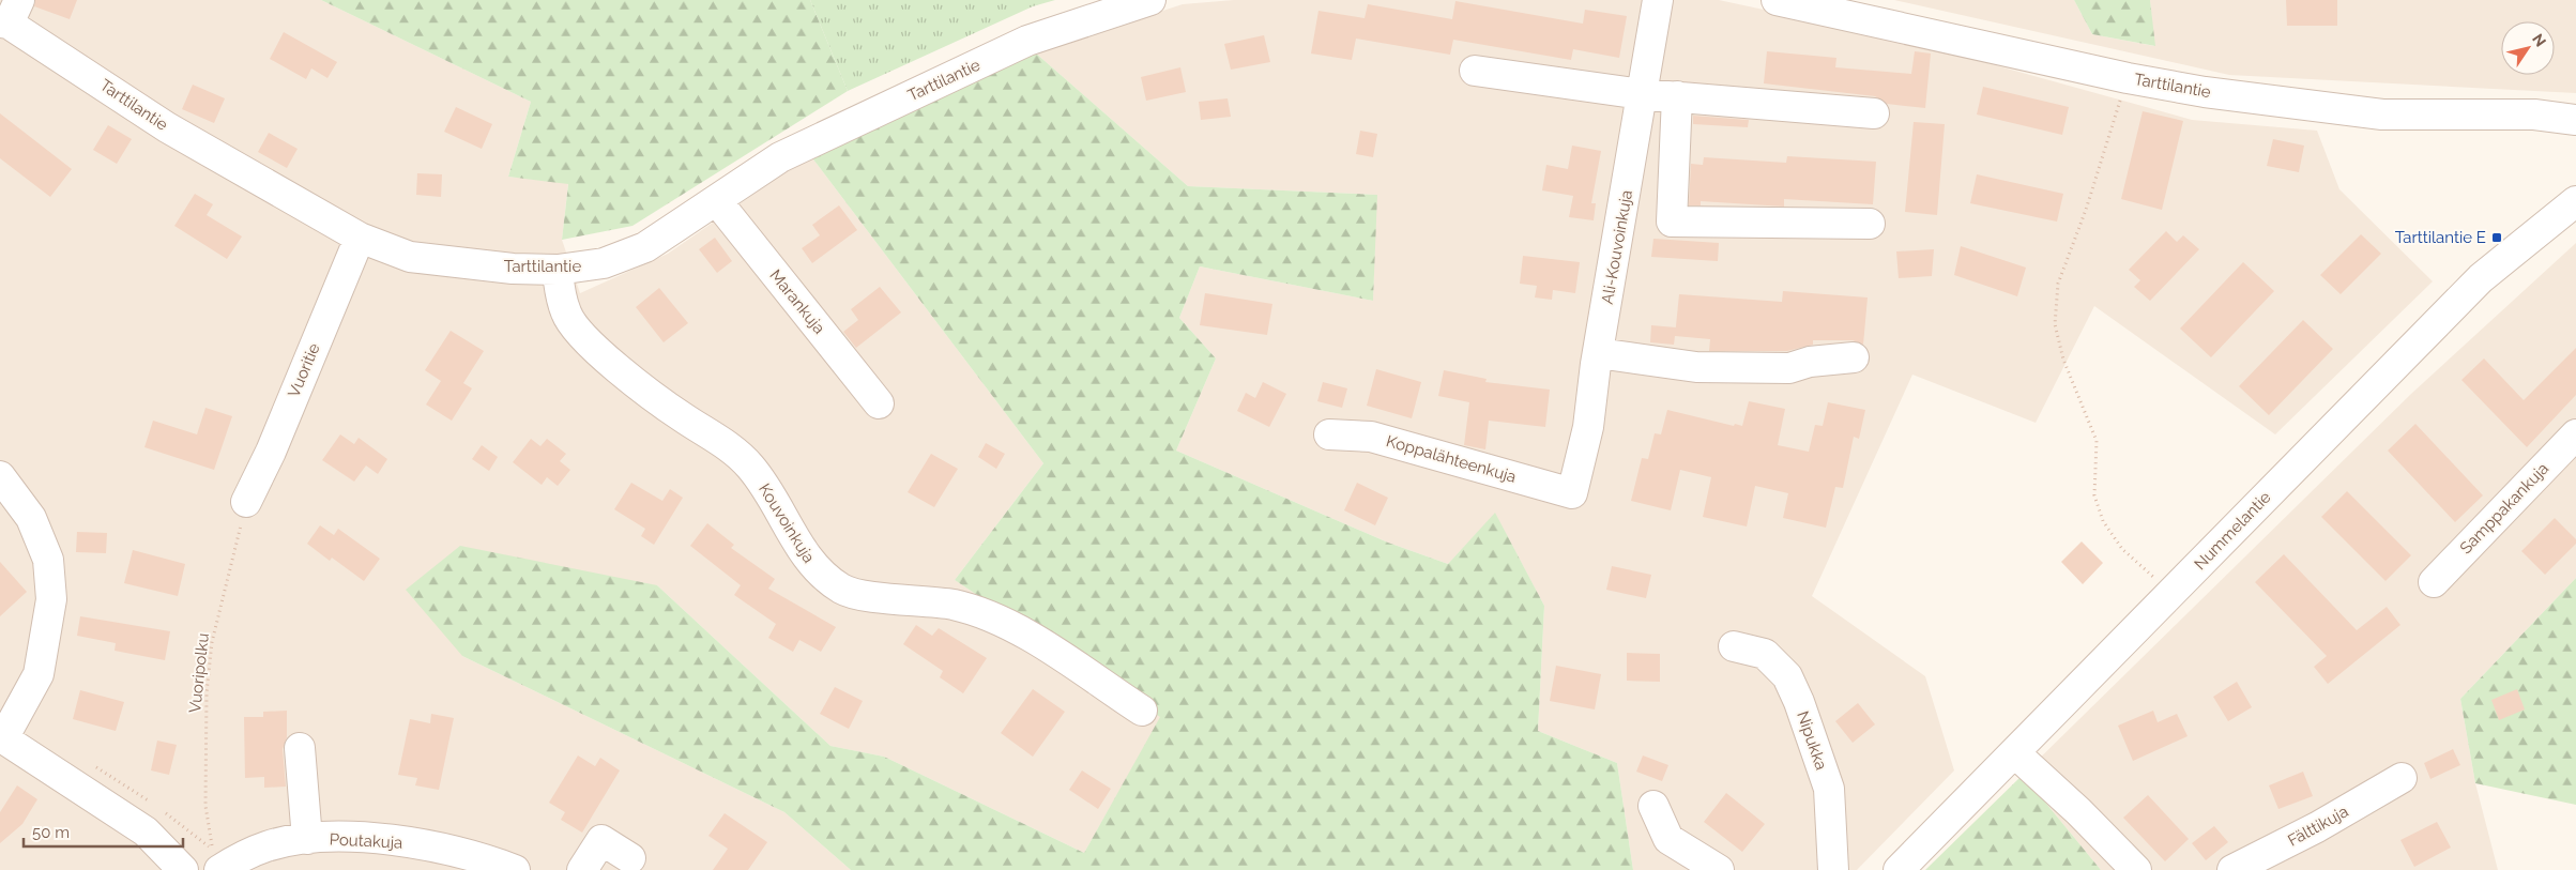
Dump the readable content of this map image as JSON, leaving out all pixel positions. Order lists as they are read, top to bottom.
{
  "streets": {
    "street": [
      "Tarttilantie",
      "Ali-Kouvoinkuja",
      "Marankuja",
      "Vuoritie",
      "Koppalähteenkuja",
      "Samppakankuja",
      "Kouvoinkuja",
      "Nummelantie",
      "Nipukka",
      "Fälttikuja",
      "Poutakuja"
    ],
    "path": ["Vuoripolku"]
  },
  "crossings": [
    ["Tarttilantie", "Marankuja"],
    ["Tarttilantie", "Vuoritie"],
    ["Tarttilantie", "Kouvoinkuja"],
    ["Ali-Kouvoinkuja", "Koppalähteenkuja"],
    ["Vuoritie", "Vuoripolku"],
    ["Vuoripolku", "Poutakuja"]
  ],
  "places": {
    "transit": ["Tarttilantie E"]
  },
  "scale_bar": "50 m",
  "north": "top right"
}
